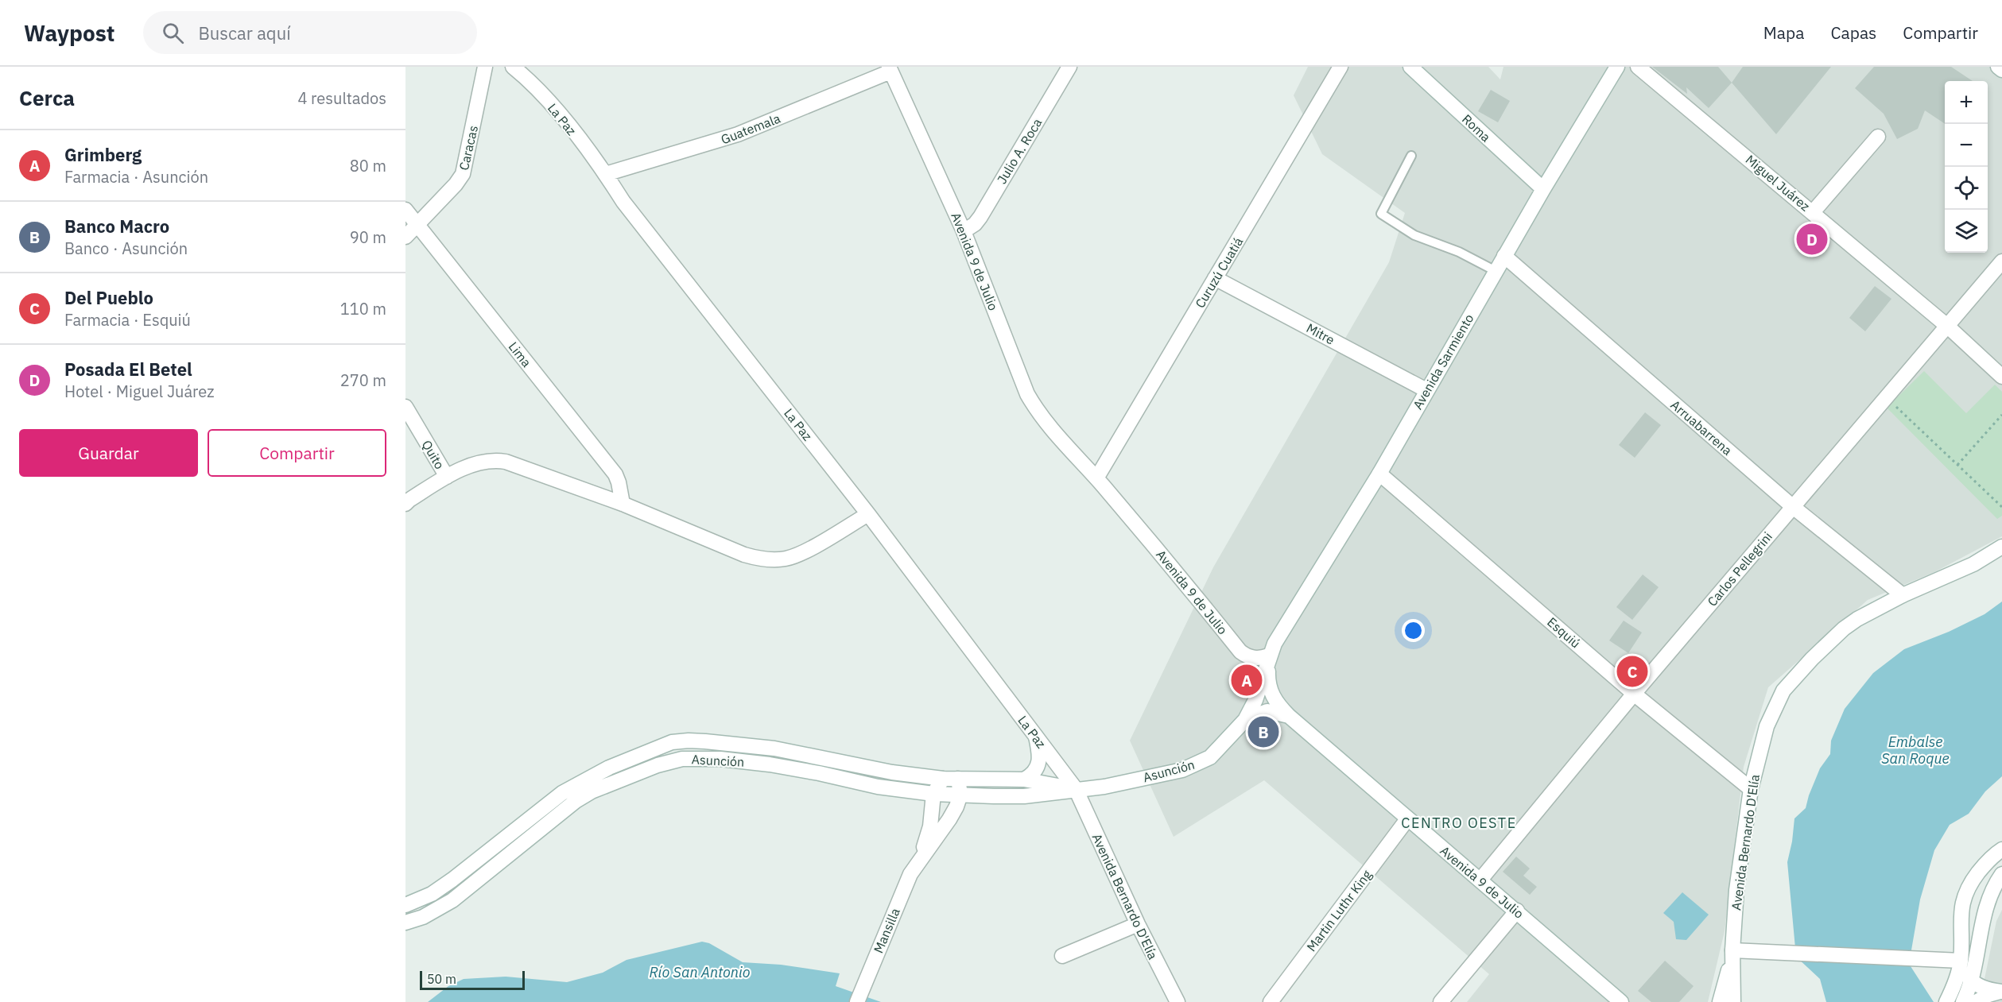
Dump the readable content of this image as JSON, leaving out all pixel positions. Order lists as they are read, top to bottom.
{
  "streets": {
    "street": [
      "La Paz",
      "Roma",
      "Guatemala",
      "Caracas",
      "Julio A. Roca",
      "Miguel Juárez",
      "Avenida 9 de Julio",
      "Curuzú Cuatiá",
      "Mitre",
      "Lima",
      "Avenida Sarmiento",
      "Arruabarrena",
      "Quito",
      "Carlos Pellegrini",
      "Esquiú",
      "Asunción",
      "Avenida Bernardo D'Elía",
      "Martin Luthr King",
      "Mansilla"
    ]
  },
  "crossings": [
    ["La Paz", "Guatemala"],
    ["La Paz", "Asunción"],
    ["La Paz", "Avenida Bernardo D'Elía"],
    ["Roma", "Avenida Sarmiento"],
    ["Guatemala", "Avenida 9 de Julio"],
    ["Caracas", "Lima"],
    ["Julio A. Roca", "Avenida 9 de Julio"],
    ["Miguel Juárez", "Carlos Pellegrini"],
    ["Avenida 9 de Julio", "Curuzú Cuatiá"],
    ["Avenida 9 de Julio", "Avenida Sarmiento"],
    ["Avenida 9 de Julio", "Carlos Pellegrini"],
    ["Avenida 9 de Julio", "Asunción"],
    ["Avenida 9 de Julio", "Martin Luthr King"],
    ["Curuzú Cuatiá", "Mitre"],
    ["Mitre", "Avenida Sarmiento"],
    ["Avenida Sarmiento", "Arruabarrena"],
    ["Avenida Sarmiento", "Esquiú"],
    ["Avenida Sarmiento", "Asunción"],
    ["Arruabarrena", "Carlos Pellegrini"],
    ["Arruabarrena", "Avenida Bernardo D'Elía"],
    ["Carlos Pellegrini", "Esquiú"],
    ["Esquiú", "Avenida Bernardo D'Elía"],
    ["Asunción", "Avenida Bernardo D'Elía"],
    ["Asunción", "Mansilla"]
  ],
  "districts": ["CENTRO OESTE"],
  "water": ["Embalse San Roque", "Río San Antonio"],
  "scale_bar": "50 m",
  "page": {
    "header": "Waypost",
    "search": "Buscar aquí",
    "nav": ["Mapa", "Capas", "Compartir"],
    "heading": ["Cerca", "4 resultados"],
    "map_buttons": ["+", "−"],
    "list": [
      {
        "mark": "A",
        "name": "Grimberg",
        "note": "Farmacia · Asunción",
        "value": "80 m"
      },
      {
        "mark": "B",
        "name": "Banco Macro",
        "note": "Banco · Asunción",
        "value": "90 m"
      },
      {
        "mark": "C",
        "name": "Del Pueblo",
        "note": "Farmacia · Esquiú",
        "value": "110 m"
      },
      {
        "mark": "D",
        "name": "Posada El Betel",
        "note": "Hotel · Miguel Juárez",
        "value": "270 m"
      }
    ],
    "pins": [
      "D",
      "C",
      "A",
      "B"
    ],
    "buttons": ["Guardar", "Compartir"],
    "scale": "50 m"
  }
}
